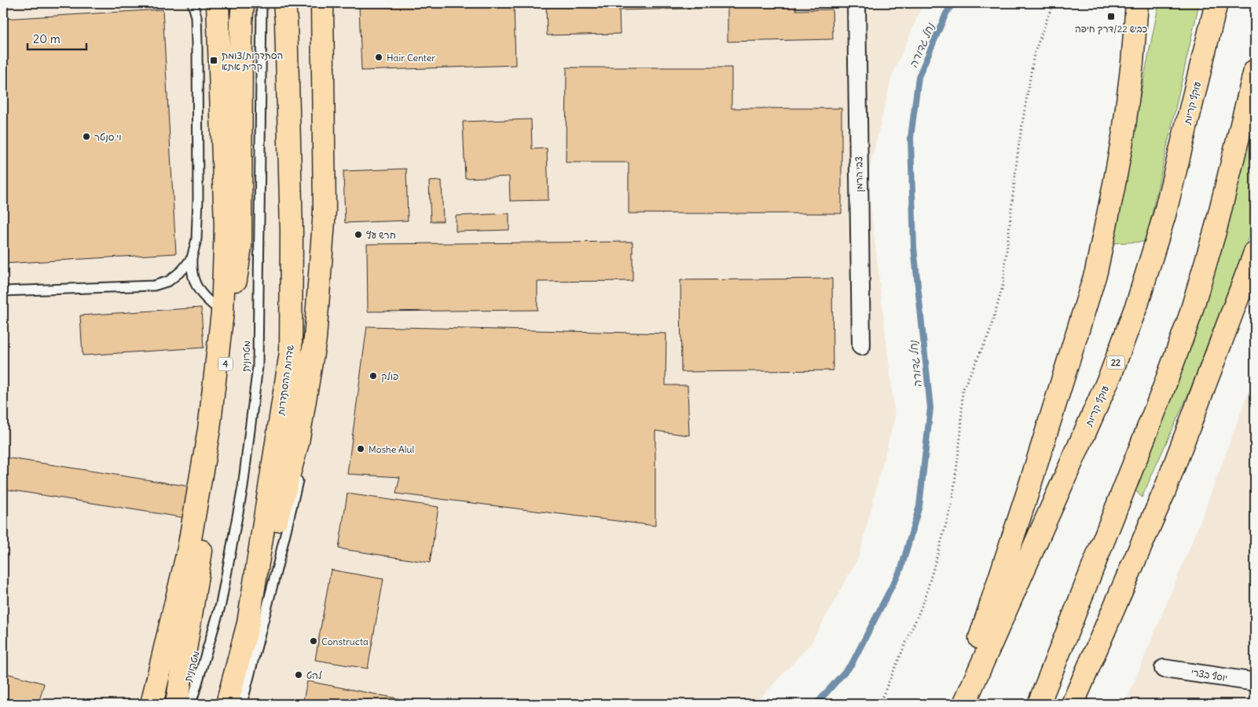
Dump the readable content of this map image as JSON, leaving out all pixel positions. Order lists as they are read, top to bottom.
{
  "streets": {
    "highway": [
      "עוקף קריות",
      "22",
      "4",
      "שדרות ההסתדרות"
    ],
    "street": ["צבי הרמן", "יוסף בצרי"],
    "lane": ["מטרונית"]
  },
  "water": ["נחל גדורה"],
  "places": {
    "transit": ["כביש 22/דרך חיפה", "הסתדרות/צומת קרית אתא"],
    "other": [
      "Hair Center",
      "וי סנטר",
      "חרש עץ",
      "פולק",
      "Moshe Alul",
      "Constructa",
      "להט"
    ]
  },
  "scale_bar": "20 m"
}
